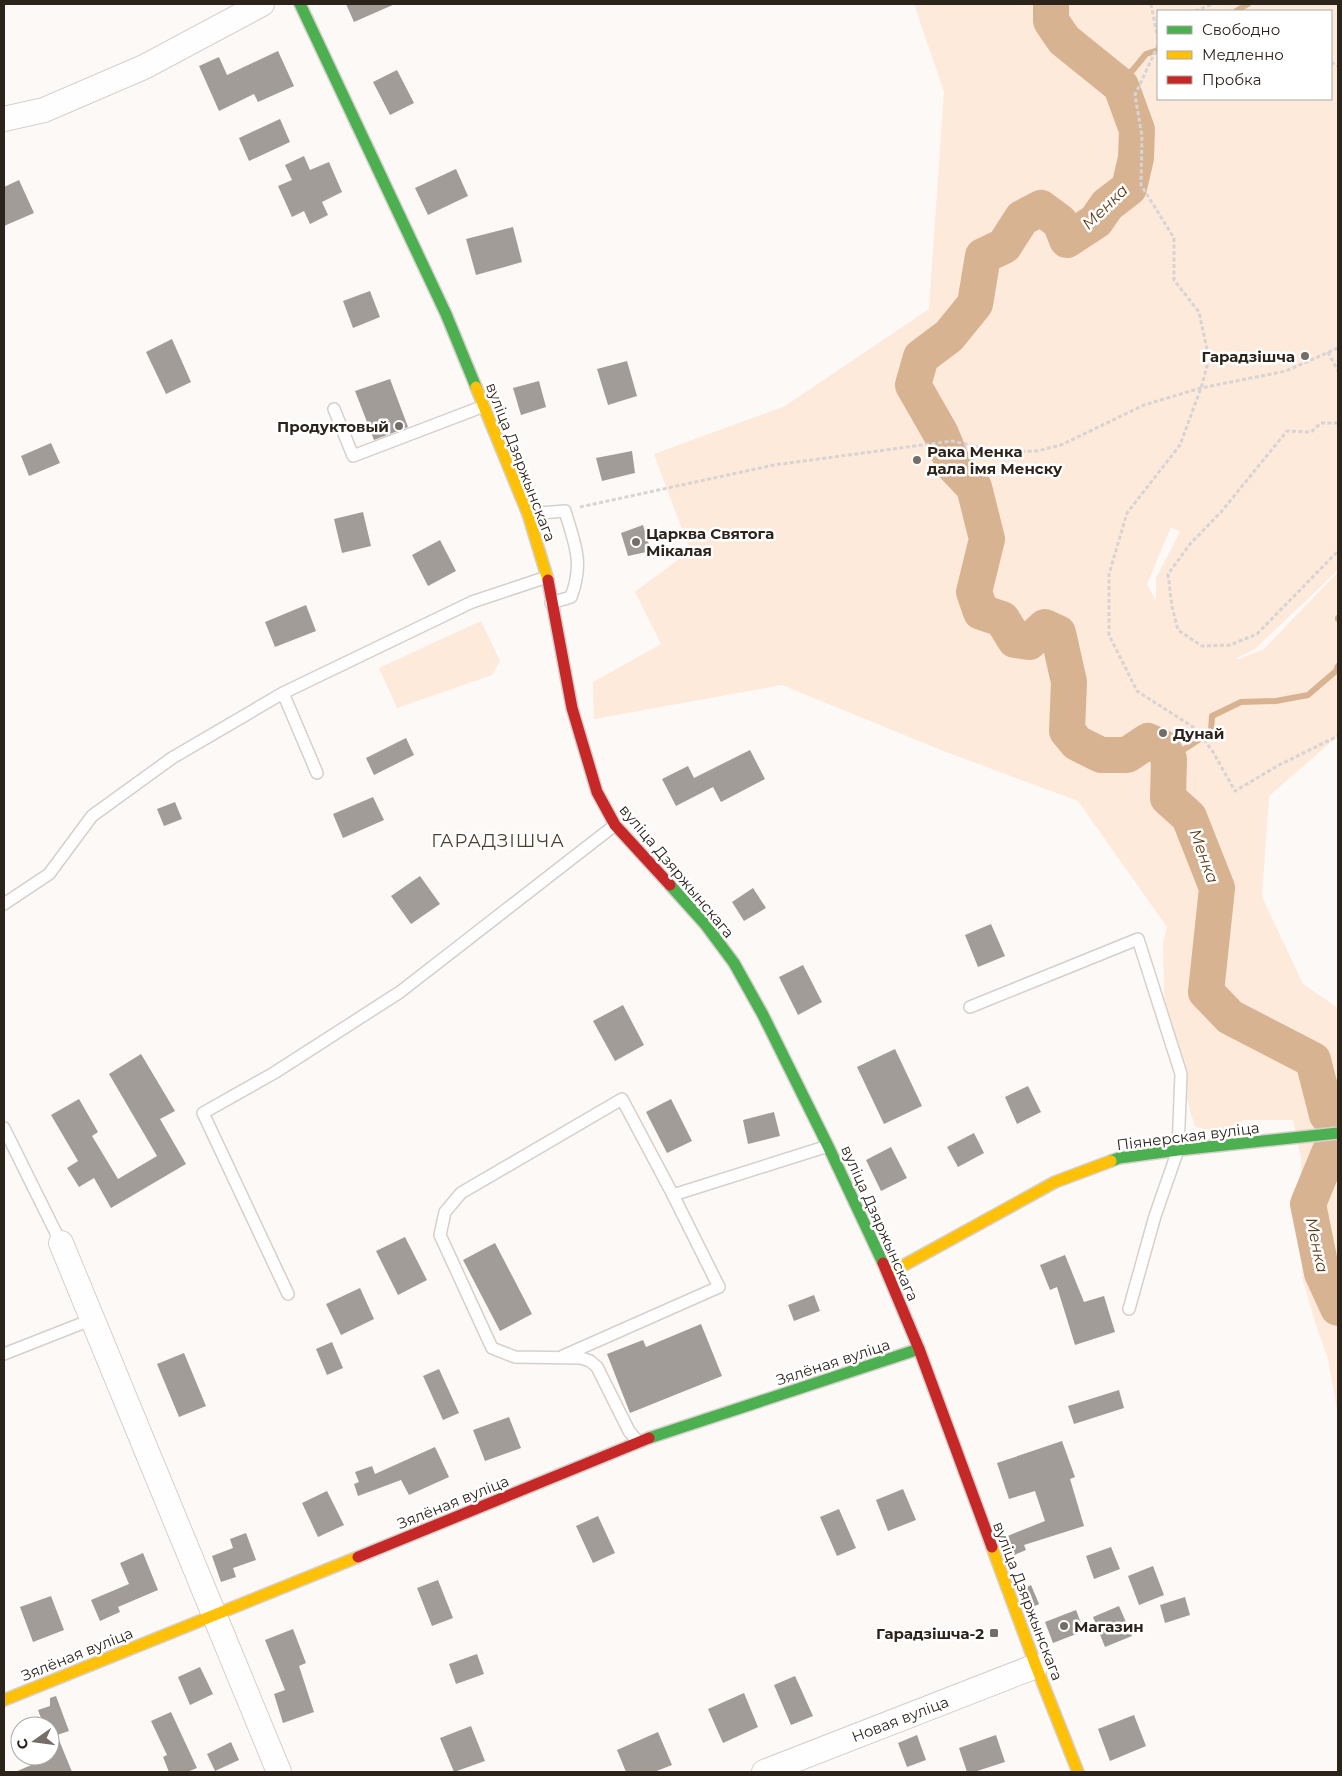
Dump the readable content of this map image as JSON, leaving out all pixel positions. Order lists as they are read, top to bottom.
{
  "streets": {
    "street": [
      "вуліца Дзяржынскага",
      "Піянерская вуліца",
      "Зялёная вуліца",
      "Новая вуліца"
    ]
  },
  "crossings": [
    ["вуліца Дзяржынскага", "Піянерская вуліца"],
    ["вуліца Дзяржынскага", "Зялёная вуліца"],
    ["вуліца Дзяржынскага", "Новая вуліца"]
  ],
  "districts": ["ГАРАДЗІШЧА"],
  "water": ["Менка"],
  "places": {
    "other": [
      "Гарадзішча",
      "Продуктовый",
      "Рака Менка дала імя Менску",
      "Царква Святога Мікалая",
      "Дунай",
      "Магазин"
    ],
    "transit": ["Гарадзішча-2"]
  },
  "legend": ["Свободно", "Медленно", "Пробка"],
  "north": "left"
}
